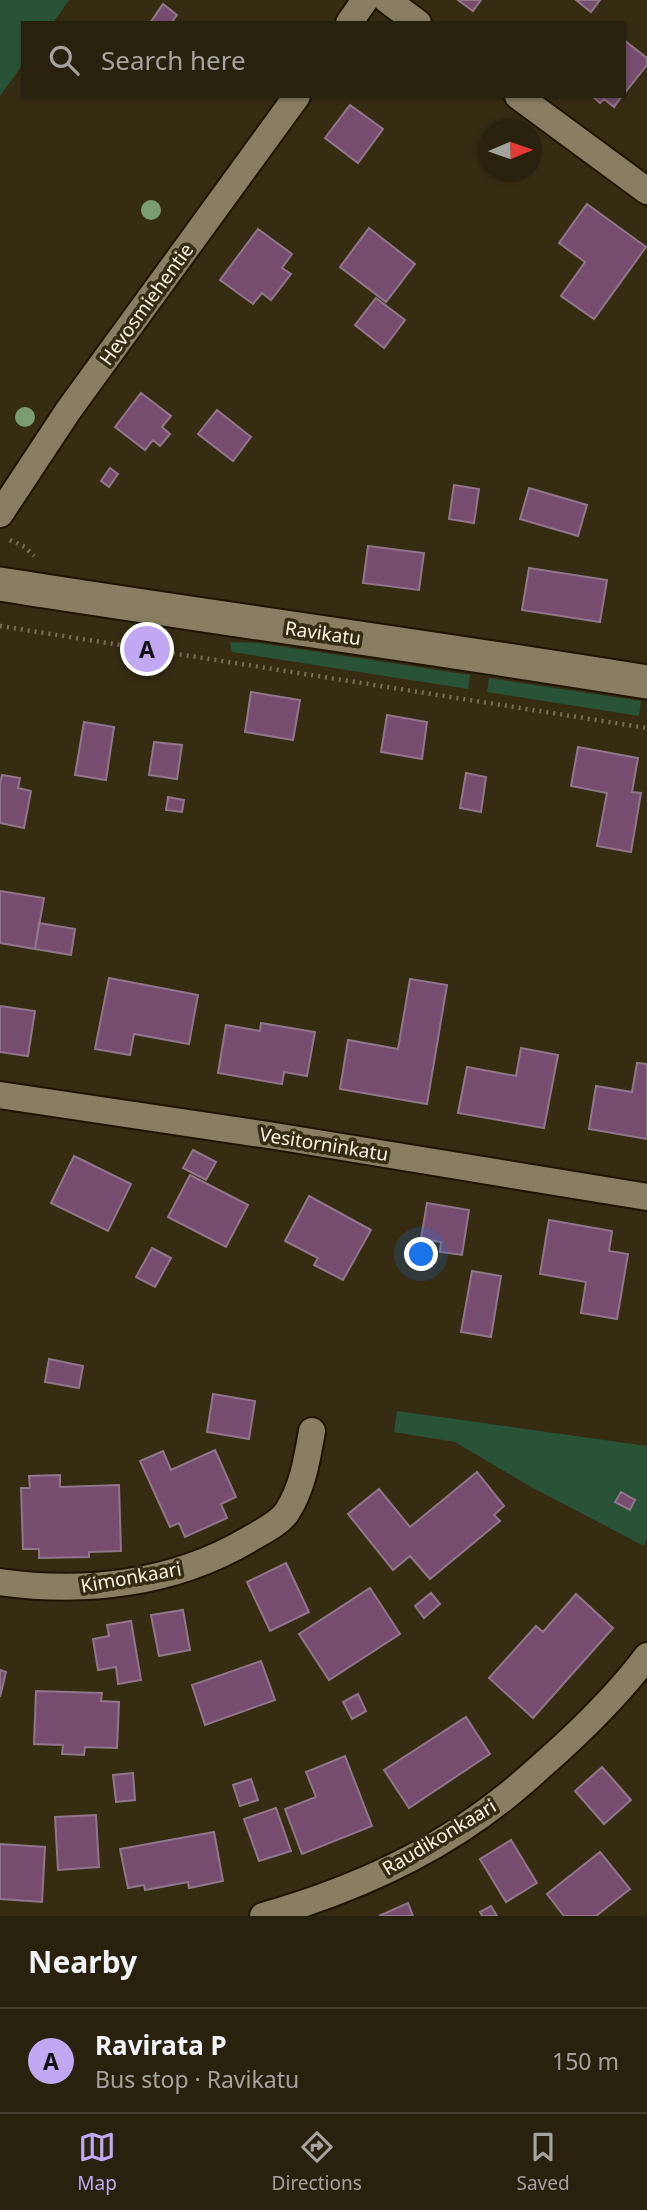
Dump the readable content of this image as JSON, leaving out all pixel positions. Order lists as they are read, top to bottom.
{
  "streets": {
    "street": [
      "Hevosmiehentie",
      "Ravikatu",
      "Vesitorninkatu",
      "Kimonkaari",
      "Raudikonkaari"
    ]
  },
  "north": "right",
  "page": {
    "search": "Search here",
    "pins": "A",
    "heading": "Nearby",
    "list": [
      {
        "mark": "A",
        "name": "Ravirata P",
        "note": "Bus stop · Ravikatu",
        "value": "150 m"
      }
    ],
    "nav": ["Map", "Directions", "Saved"]
  }
}
